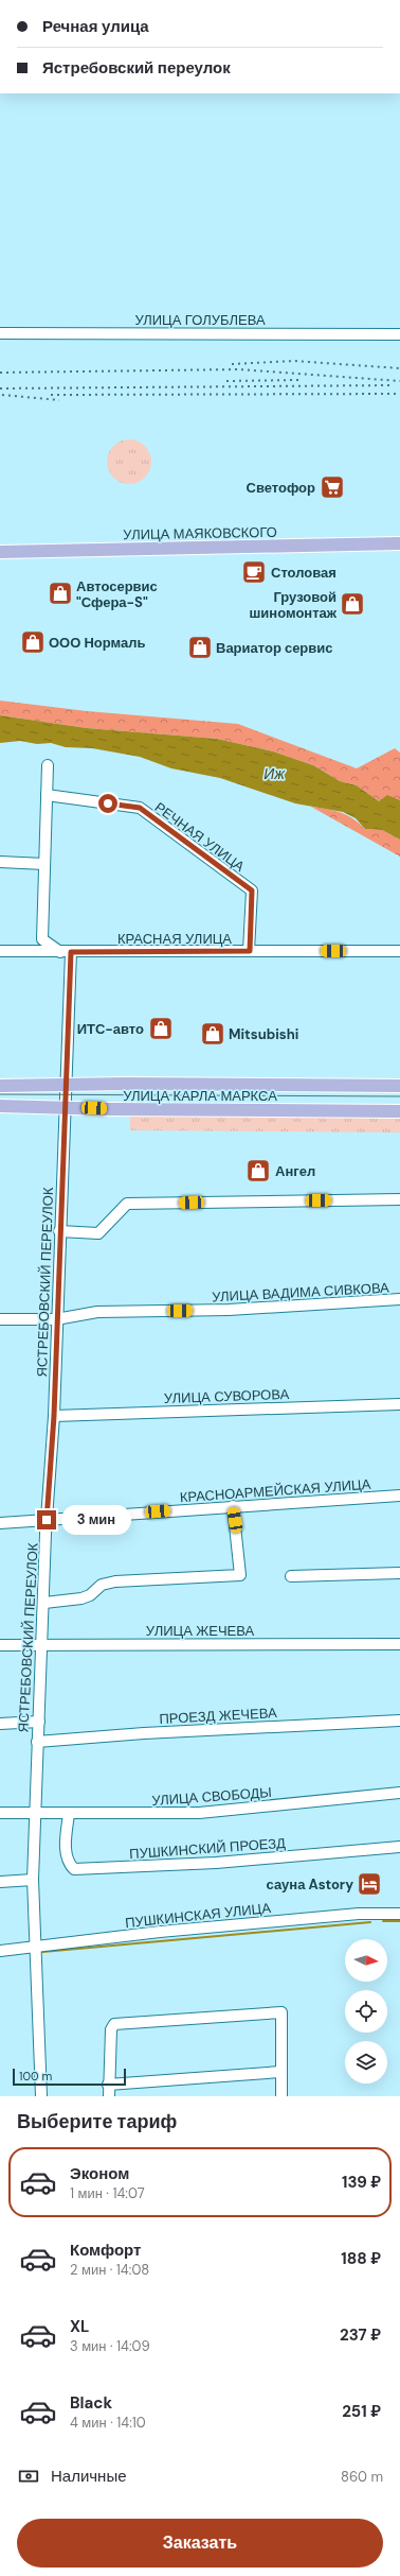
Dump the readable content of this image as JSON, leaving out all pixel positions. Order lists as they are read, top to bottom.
{
  "streets": {
    "main road": ["УЛИЦА МАЯКОВСКОГО", "УЛИЦА КАРЛА МАРКСА"],
    "street": [
      "УЛИЦА ГОЛУБЛЕВА",
      "РЕЧНАЯ УЛИЦА",
      "КРАСНАЯ УЛИЦА",
      "ЯСТРЕБОВСКИЙ ПЕРЕУЛОК",
      "УЛИЦА ВАДИМА СИВКОВА",
      "УЛИЦА СУВОРОВА",
      "КРАСНОАРМЕЙСКАЯ УЛИЦА",
      "УЛИЦА ЖЕЧЕВА",
      "ПРОЕЗД ЖЕЧЕВА",
      "УЛИЦА СВОБОДЫ",
      "ПУШКИНСКИЙ ПРОЕЗД",
      "ПУШКИНСКАЯ УЛИЦА"
    ]
  },
  "crossings": [
    ["РЕЧНАЯ УЛИЦА", "КРАСНАЯ УЛИЦА"],
    ["КРАСНАЯ УЛИЦА", "ЯСТРЕБОВСКИЙ ПЕРЕУЛОК"],
    ["УЛИЦА КАРЛА МАРКСА", "ЯСТРЕБОВСКИЙ ПЕРЕУЛОК"],
    ["ЯСТРЕБОВСКИЙ ПЕРЕУЛОК", "УЛИЦА ВАДИМА СИВКОВА"],
    ["ЯСТРЕБОВСКИЙ ПЕРЕУЛОК", "УЛИЦА СУВОРОВА"],
    ["ЯСТРЕБОВСКИЙ ПЕРЕУЛОК", "КРАСНОАРМЕЙСКАЯ УЛИЦА"],
    ["ЯСТРЕБОВСКИЙ ПЕРЕУЛОК", "УЛИЦА ЖЕЧЕВА"],
    ["ЯСТРЕБОВСКИЙ ПЕРЕУЛОК", "ПРОЕЗД ЖЕЧЕВА"],
    ["ЯСТРЕБОВСКИЙ ПЕРЕУЛОК", "УЛИЦА СВОБОДЫ"],
    ["ЯСТРЕБОВСКИЙ ПЕРЕУЛОК", "ПУШКИНСКАЯ УЛИЦА"],
    ["УЛИЦА СВОБОДЫ", "ПУШКИНСКИЙ ПРОЕЗД"]
  ],
  "water": ["Иж"],
  "places": {
    "supermarket": ["Светофор"],
    "cafe": ["Столовая"],
    "shop": [
      "Автосервис \"Сфера-S\"",
      "Грузовой шиномонтаж",
      "ООО Нормаль",
      "Вариатор сервис",
      "ИТС-авто",
      "Mitsubishi",
      "Ангел"
    ],
    "hotel": ["сауна Astory"]
  },
  "scale_bar": "100 m",
  "north": "right",
  "page": {
    "banner": ["Речная улица", "Ястребовский переулок"],
    "bubble": "3 мин",
    "scale": "100 m",
    "heading": "Выберите тариф",
    "list": [
      {
        "name": "Эконом",
        "note": "1 мин · 14:07",
        "value": "139 ₽"
      },
      {
        "name": "Комфорт",
        "note": "2 мин · 14:08",
        "value": "188 ₽"
      },
      {
        "name": "XL",
        "note": "3 мин · 14:09",
        "value": "237 ₽"
      },
      {
        "name": "Black",
        "note": "4 мин · 14:10",
        "value": "251 ₽"
      }
    ],
    "pay": ["Наличные", "860 m"],
    "buttons": "Заказать"
  }
}
